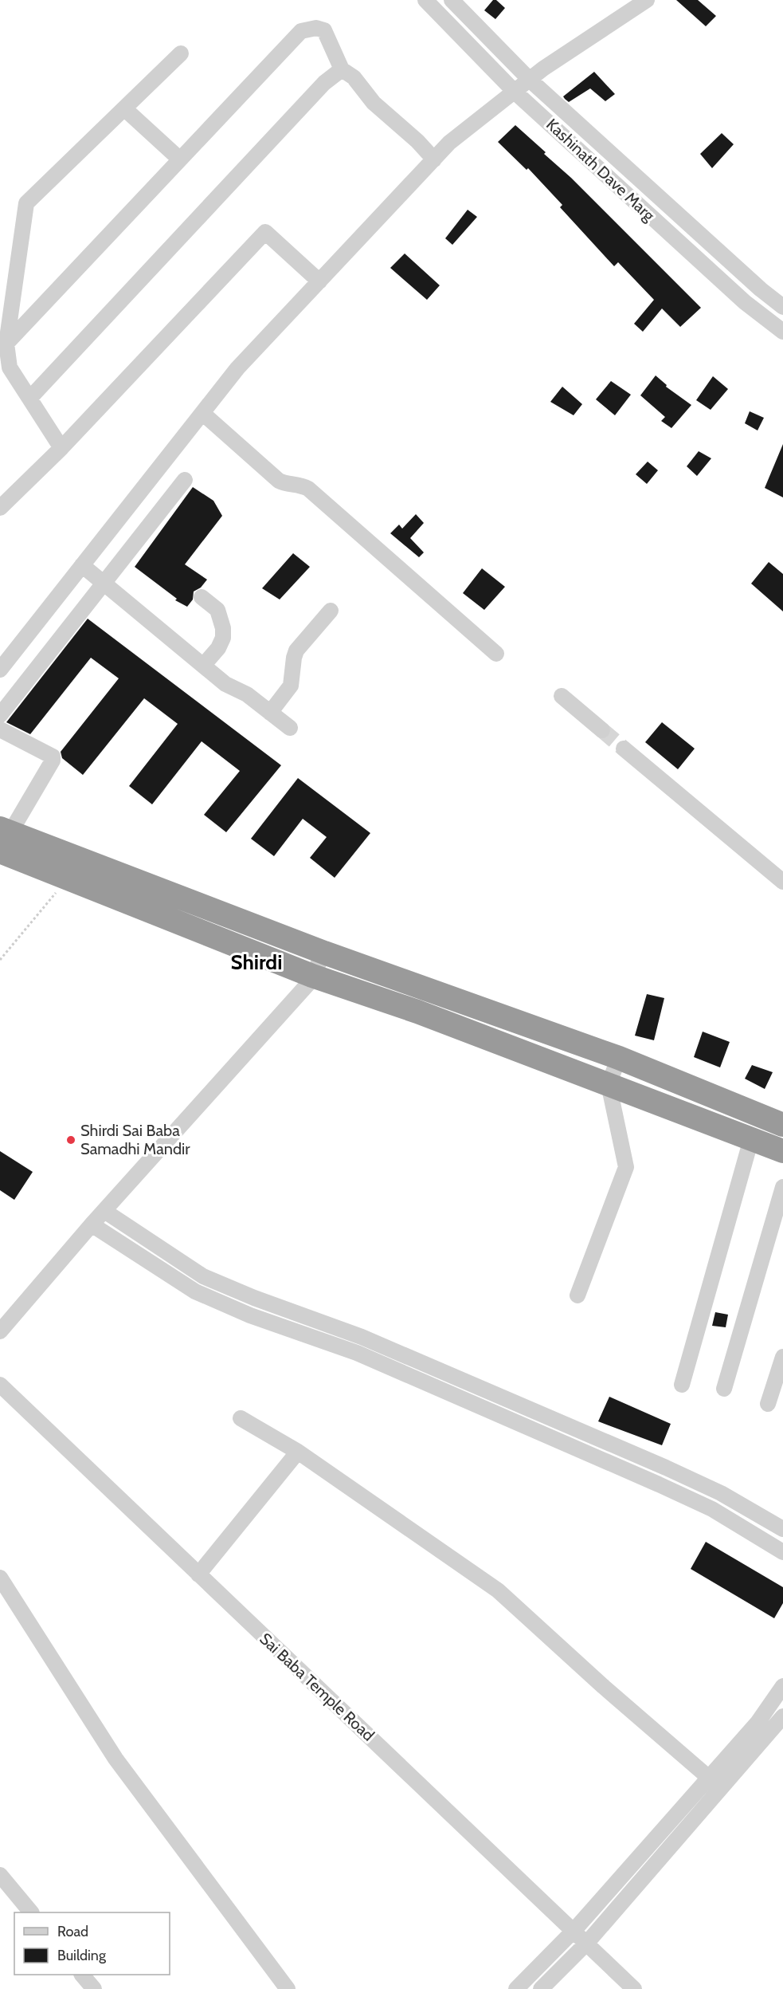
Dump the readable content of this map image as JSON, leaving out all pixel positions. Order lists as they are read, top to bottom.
{
  "streets": {
    "street": ["Kashinath Dave Marg", "Sai Baba Temple Road"]
  },
  "districts": ["Shirdi"],
  "places": ["Shirdi Sai Baba Samadhi Mandir"],
  "legend": ["Road", "Building"]
}
